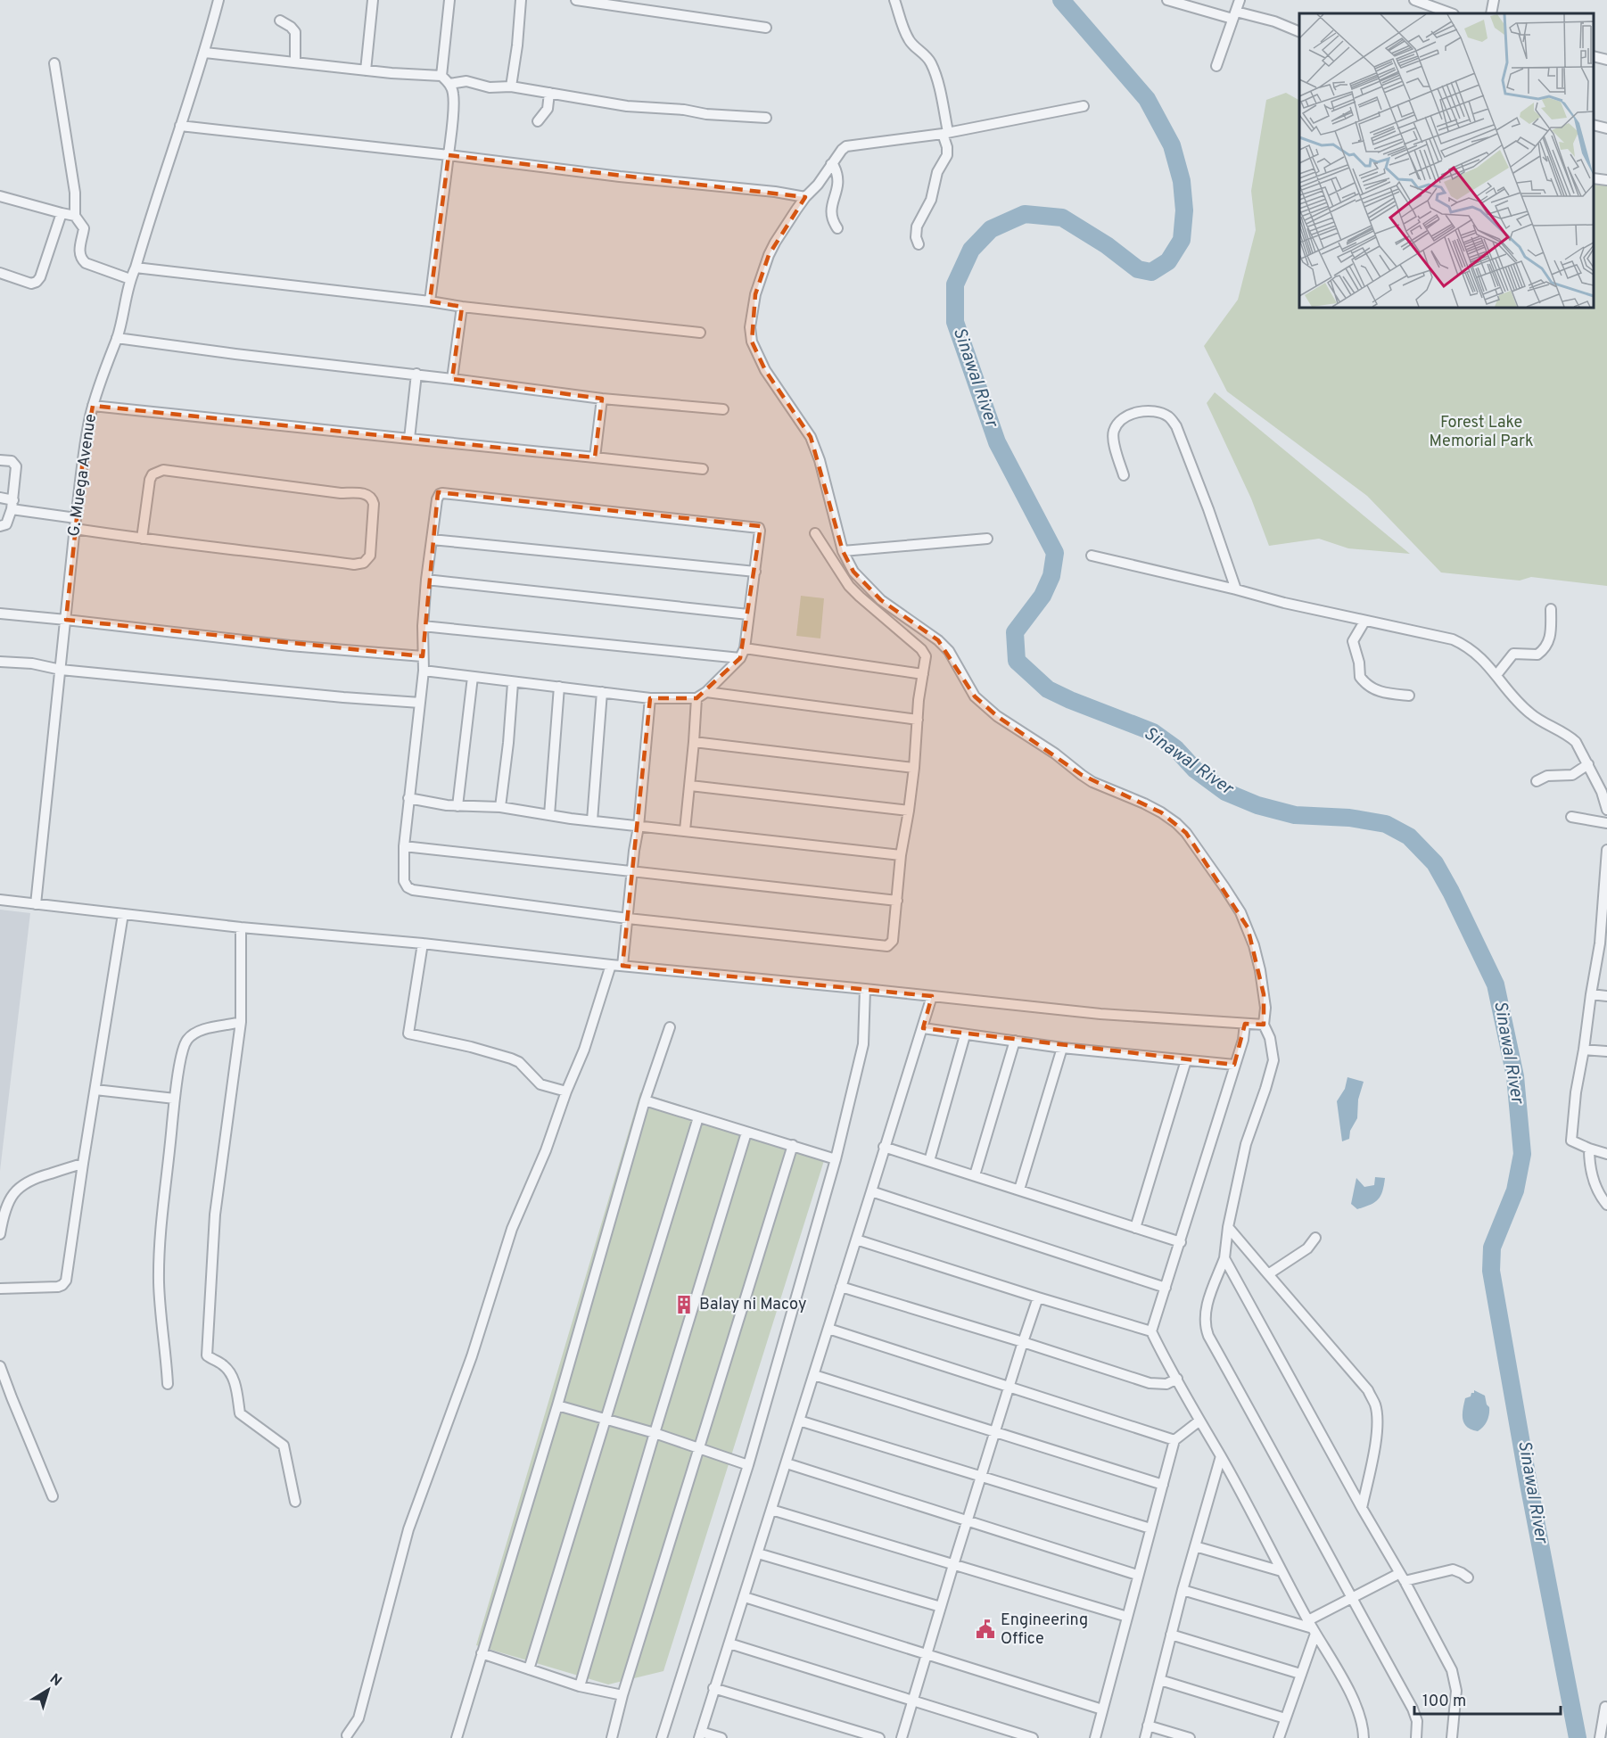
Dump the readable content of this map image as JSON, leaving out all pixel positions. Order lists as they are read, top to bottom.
{
  "streets": {
    "street": ["G. Muega Avenue"]
  },
  "water": ["Sinawal River"],
  "parks": ["Forest Lake Memorial Park"],
  "places": {
    "building": ["Balay ni Macoy"],
    "public building": ["Engineering Office"]
  },
  "scale_bar": "100 m",
  "north": "top right"
}
